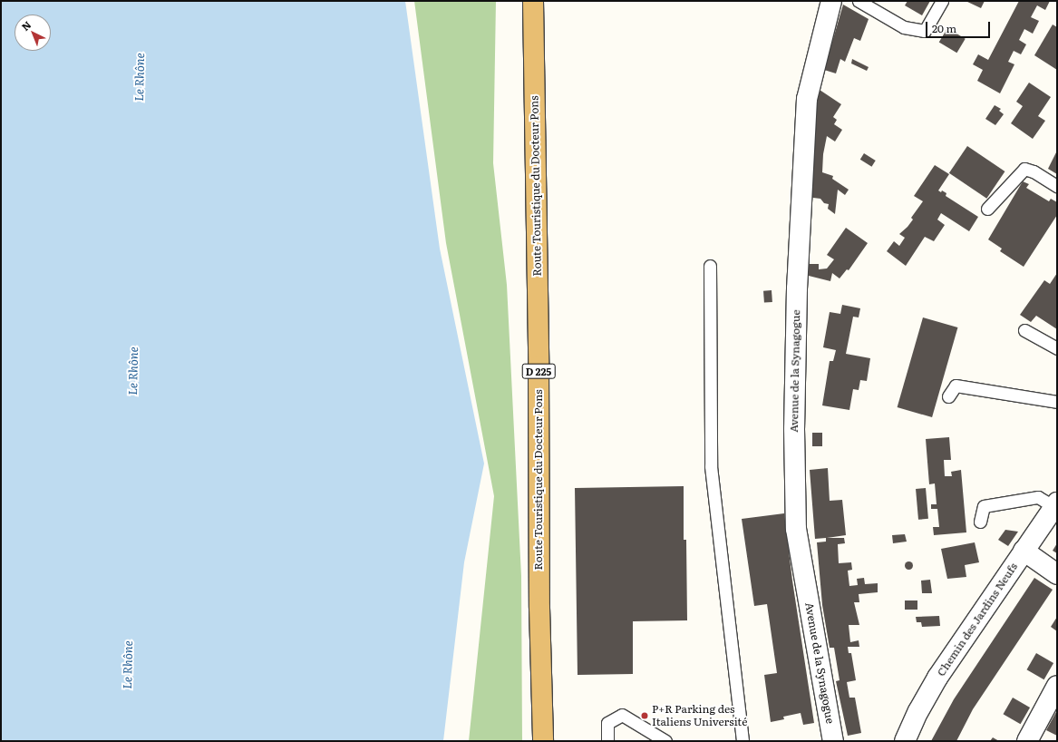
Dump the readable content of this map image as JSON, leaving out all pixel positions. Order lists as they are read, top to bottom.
{
  "streets": {
    "highway": ["Route Touristique du Docteur Pons", "D 225"],
    "street": ["Avenue de la Synagogue", "Chemin des Jardins Neufs"]
  },
  "water": ["Le Rhône"],
  "places": ["P+R Parking des Italiens Université"],
  "scale_bar": "20 m",
  "north": "top left"
}
